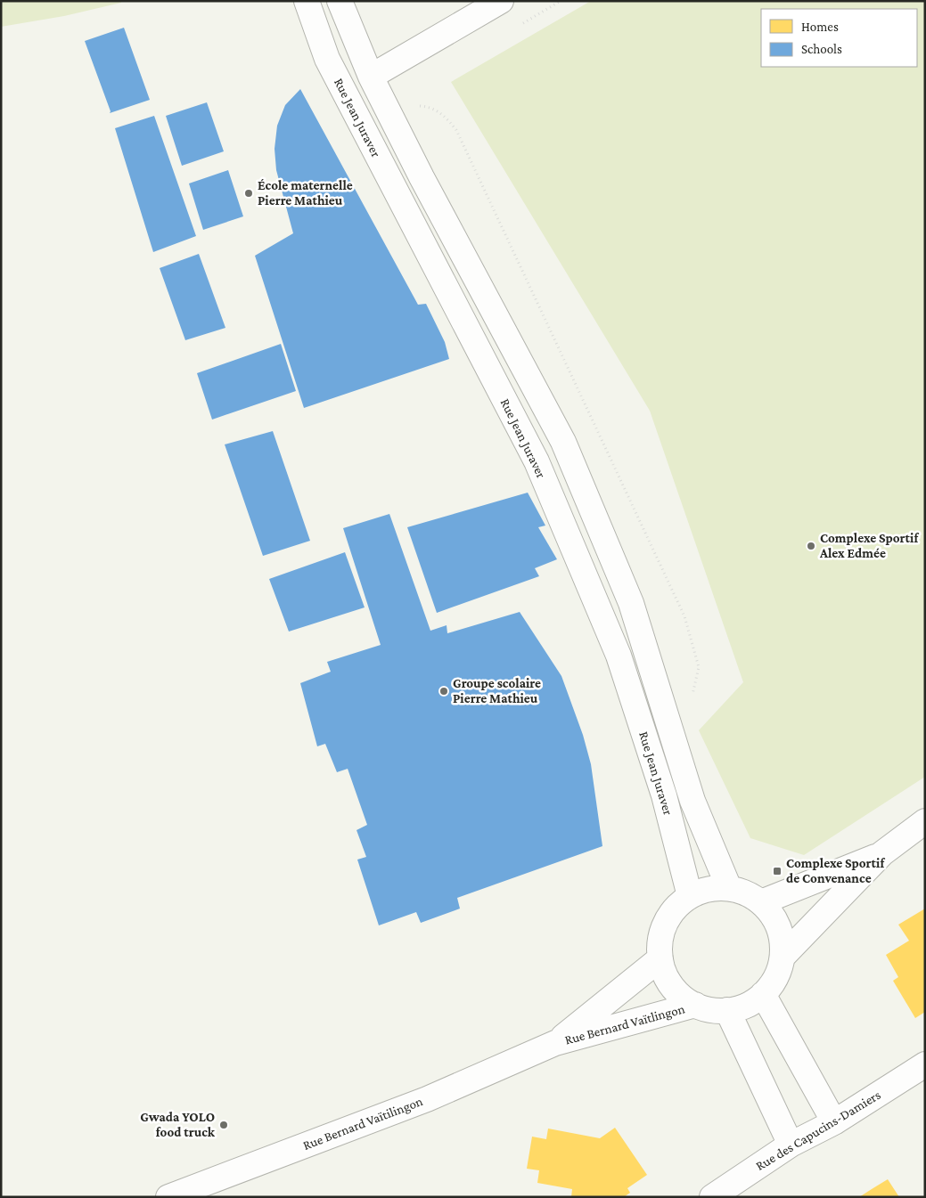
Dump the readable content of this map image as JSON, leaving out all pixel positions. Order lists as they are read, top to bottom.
{
  "streets": {
    "street": [
      "Rue Jean Juraver",
      "Rue Bernard Vaïtlingon",
      "Rue Bernard Vaïtilingon",
      "Rue des Capucins-Damiers"
    ]
  },
  "crossings": [
    ["Rue Jean Juraver", "Rue Bernard Vaïtlingon"],
    ["Rue Bernard Vaïtlingon", "Rue Bernard Vaïtilingon"]
  ],
  "places": {
    "other": [
      "École maternelle Pierre Mathieu",
      "Complexe Sportif Alex Edmée",
      "Groupe scolaire Pierre Mathieu",
      "Gwada YOLO food truck"
    ],
    "transit": ["Complexe Sportif de Convenance"]
  },
  "legend": ["Homes", "Schools"]
}
